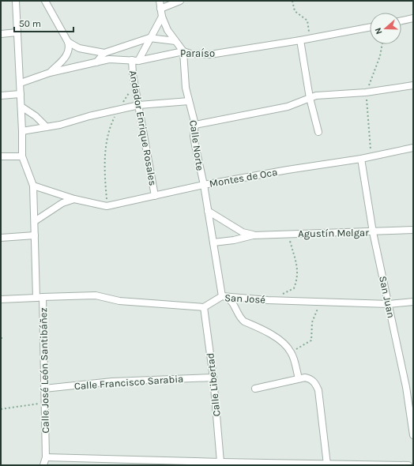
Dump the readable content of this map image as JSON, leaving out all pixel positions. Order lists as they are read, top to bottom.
{
  "streets": {
    "street": [
      "Paraíso",
      "Andador Enrique Rosales",
      "Calle Norte",
      "Montes de Oca",
      "Agustín Melgar",
      "San Juan",
      "San José",
      "Calle José León Santibáñez",
      "Calle Francisco Sarabia",
      "Calle Libertad"
    ]
  },
  "crossings": [
    ["Paraíso", "Andador Enrique Rosales"],
    ["Paraíso", "Calle Norte"],
    ["Paraíso", "Calle José León Santibáñez"],
    ["Andador Enrique Rosales", "Montes de Oca"],
    ["Calle Norte", "Montes de Oca"],
    ["Calle Norte", "Agustín Melgar"],
    ["Calle Norte", "San José"],
    ["Montes de Oca", "San Juan"],
    ["Montes de Oca", "Calle José León Santibáñez"],
    ["Agustín Melgar", "San Juan"],
    ["San Juan", "San José"],
    ["San José", "Calle Libertad"],
    ["Calle José León Santibáñez", "Calle Francisco Sarabia"],
    ["Calle Francisco Sarabia", "Calle Libertad"]
  ],
  "scale_bar": "50 m",
  "north": "left"
}
